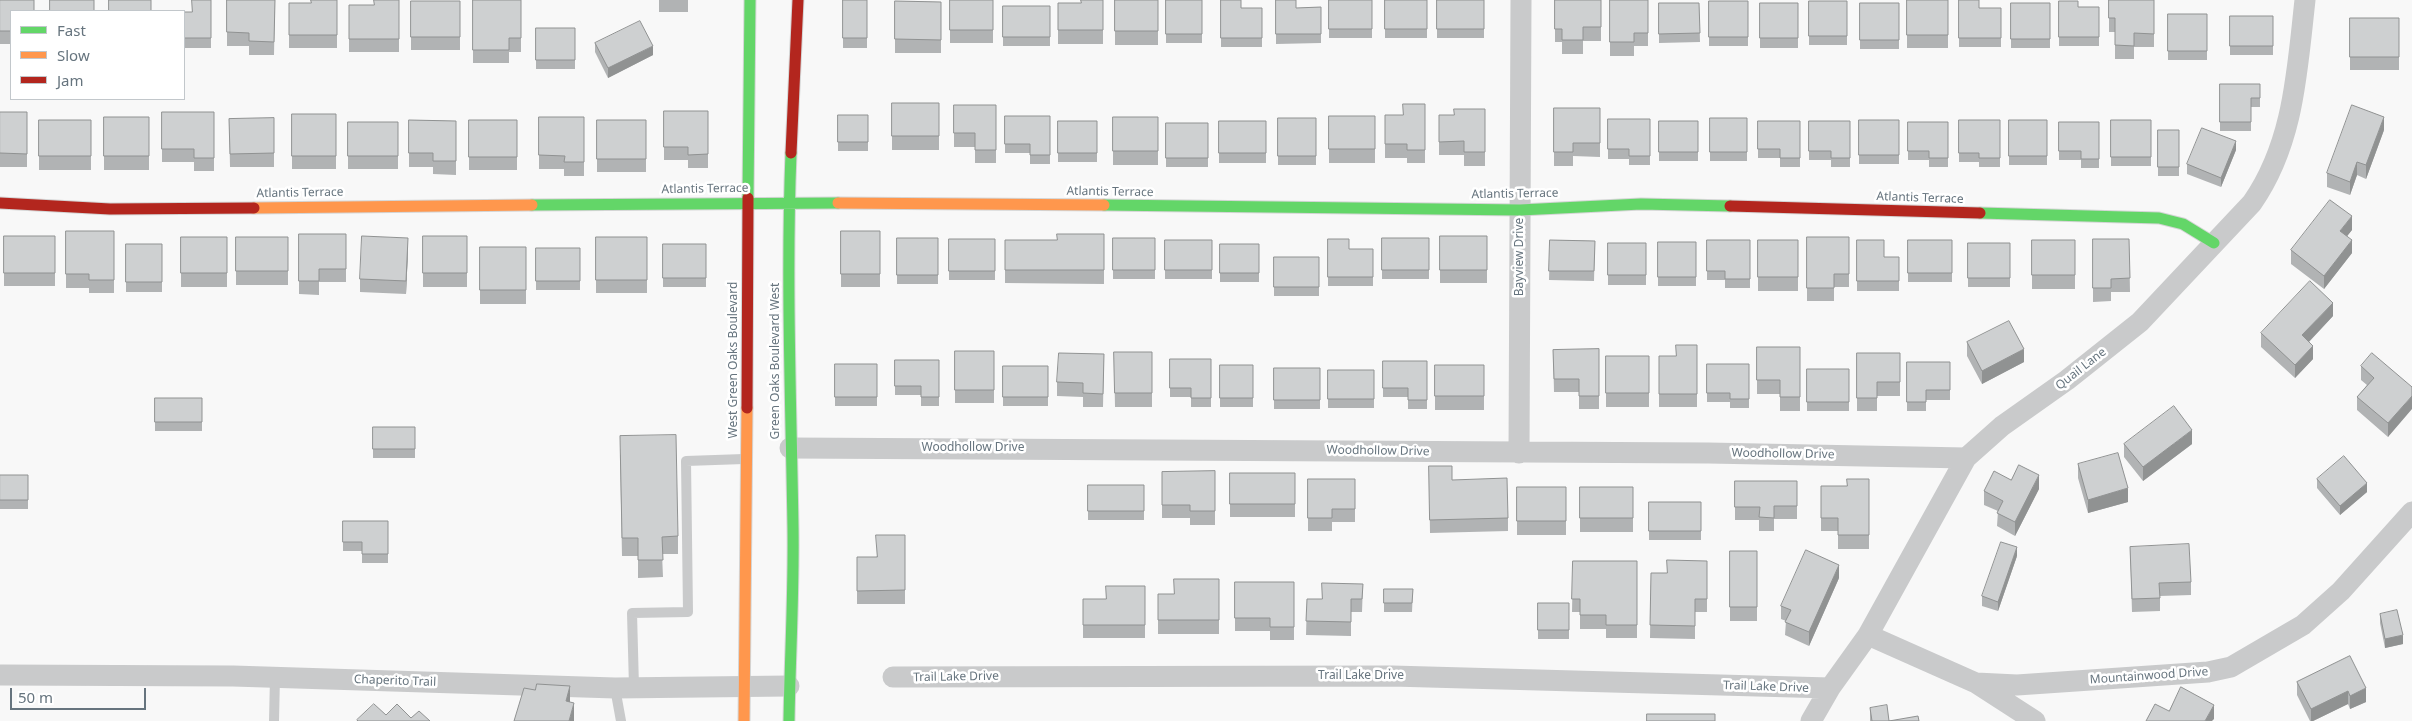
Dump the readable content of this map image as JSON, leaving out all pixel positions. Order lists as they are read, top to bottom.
{
  "streets": {
    "street": [
      "Atlantis Terrace",
      "Bayview Drive",
      "West Green Oaks Boulevard",
      "Green Oaks Boulevard West",
      "Quail Lane",
      "Woodhollow Drive",
      "Trail Lake Drive",
      "Mountainwood Drive",
      "Chaperito Trail"
    ]
  },
  "crossings": [
    ["Atlantis Terrace", "Bayview Drive"],
    ["Atlantis Terrace", "West Green Oaks Boulevard"],
    ["Atlantis Terrace", "Green Oaks Boulevard West"],
    ["Atlantis Terrace", "Quail Lane"],
    ["Bayview Drive", "Woodhollow Drive"],
    ["West Green Oaks Boulevard", "Chaperito Trail"],
    ["Green Oaks Boulevard West", "Woodhollow Drive"],
    ["Green Oaks Boulevard West", "Chaperito Trail"],
    ["Quail Lane", "Woodhollow Drive"],
    ["Quail Lane", "Trail Lake Drive"]
  ],
  "legend": ["Fast", "Slow", "Jam"],
  "scale_bar": "50 m"
}
